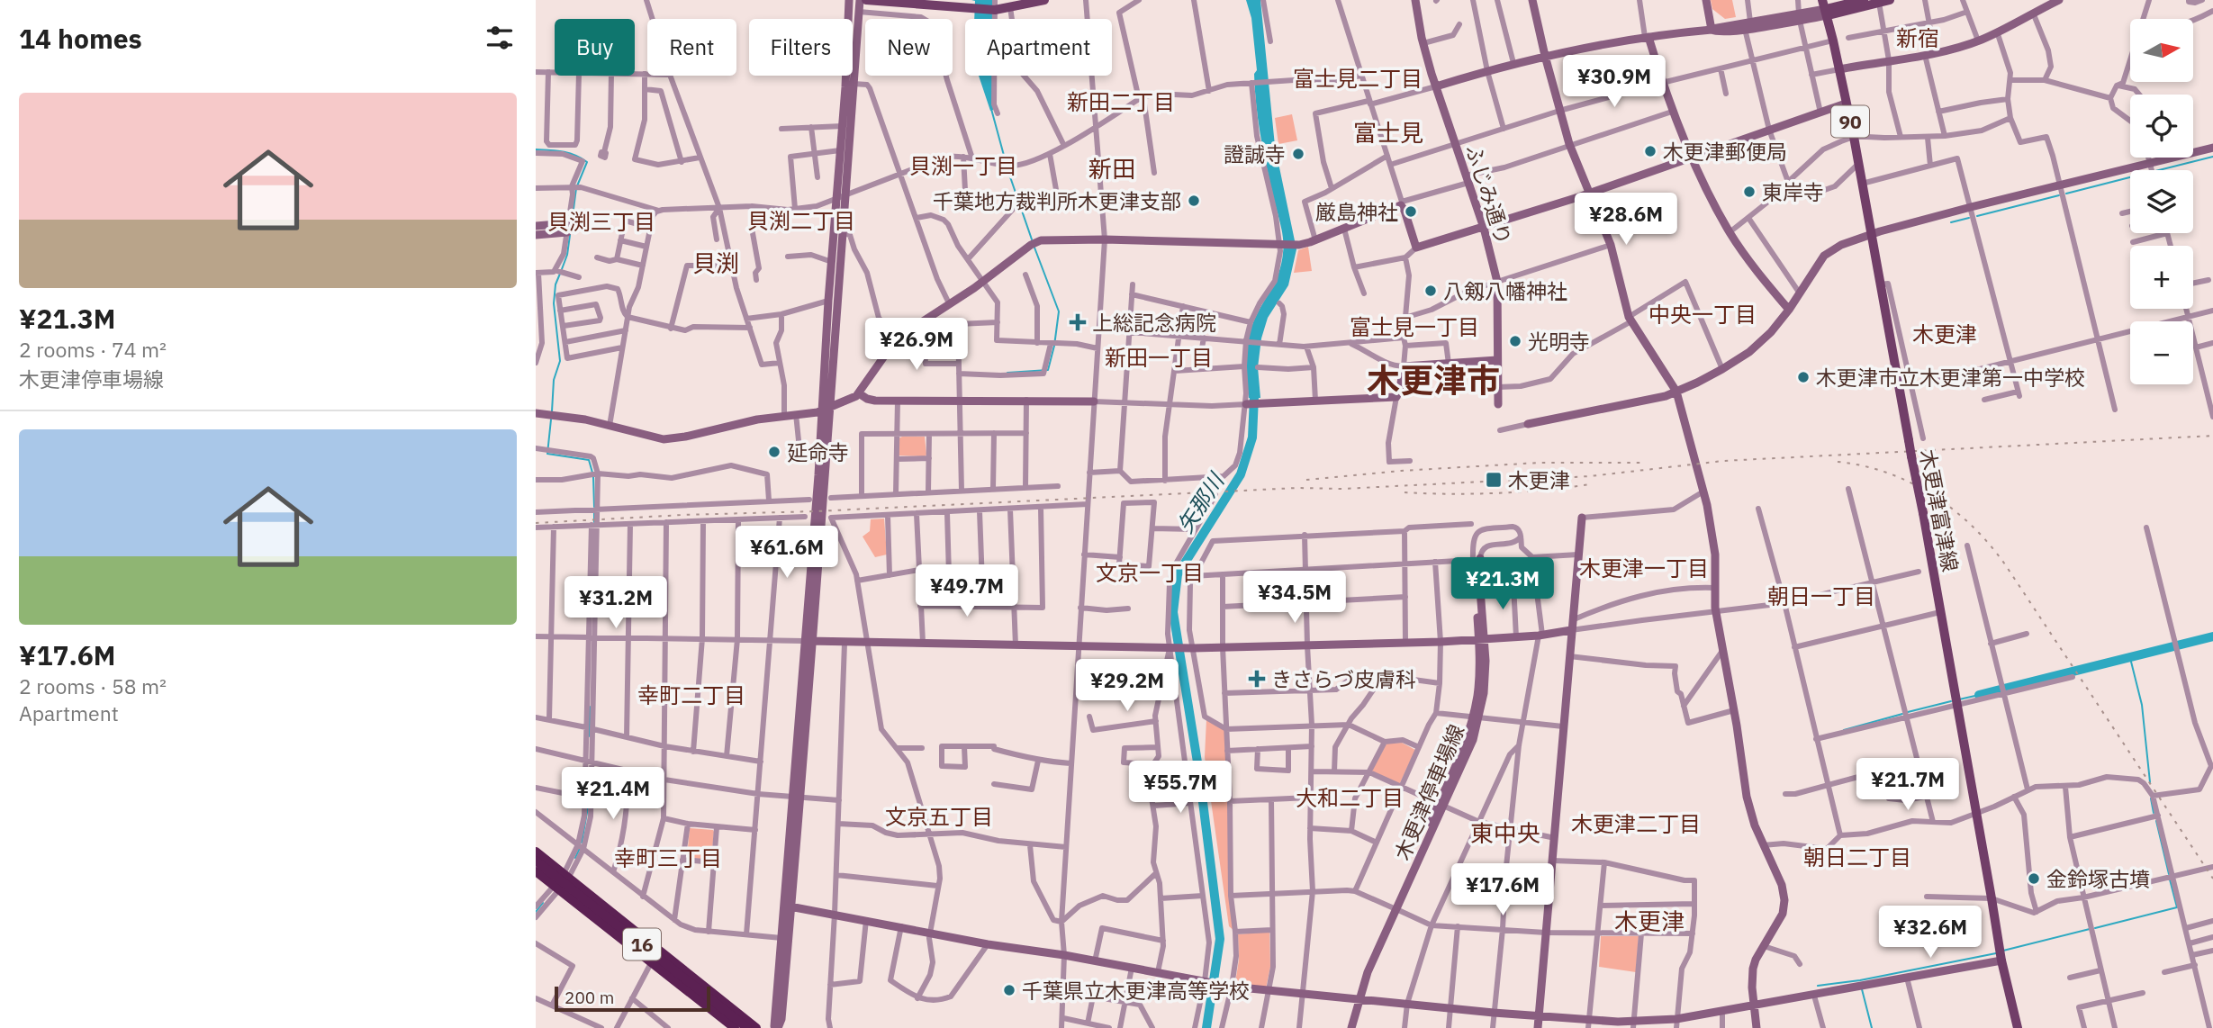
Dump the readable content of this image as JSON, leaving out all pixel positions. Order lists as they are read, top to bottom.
{
  "streets": {
    "highway": ["16"],
    "main road": ["90", "木更津富津線"],
    "street": ["ふじみ通り", "木更津停車場線"]
  },
  "districts": [
    "新宿",
    "富士見二丁目",
    "新田二丁目",
    "富士見",
    "貝渕一丁目",
    "新田",
    "貝渕二丁目",
    "貝渕三丁目",
    "貝渕",
    "中央一丁目",
    "富士見一丁目",
    "木更津",
    "新田一丁目",
    "木更津市",
    "木更津一丁目",
    "文京一丁目",
    "朝日一丁目",
    "幸町二丁目",
    "大和二丁目",
    "文京五丁目",
    "木更津二丁目",
    "東中央",
    "朝日二丁目",
    "幸町三丁目",
    "木更津"
  ],
  "water": ["矢那川"],
  "places": {
    "other": [
      "木更津郵便局",
      "證誠寺",
      "東岸寺",
      "千葉地方裁判所木更津支部",
      "厳島神社",
      "八剱八幡神社",
      "光明寺",
      "木更津市立木更津第一中学校",
      "延命寺",
      "金鈴塚古墳",
      "千葉県立木更津高等学校"
    ],
    "health": ["上総記念病院", "きさらづ皮膚科"],
    "transit": ["木更津"]
  },
  "scale_bar": "200 m",
  "north": "right",
  "page": {
    "heading": "14 homes",
    "map_buttons": ["+", "−"],
    "chip": [
      "Buy",
      "Rent",
      "Filters",
      "New",
      "Apartment"
    ],
    "price": [
      "¥30.9M",
      "¥28.6M",
      "¥26.9M",
      "¥61.6M",
      "¥21.3M",
      "¥49.7M",
      "¥34.5M",
      "¥31.2M",
      "¥29.2M",
      "¥21.7M",
      "¥55.7M",
      "¥21.4M",
      "¥17.6M",
      "¥32.6M"
    ],
    "list": [
      {
        "name": "¥21.3M",
        "note": "2 rooms · 74 m² · 木更津停車場線"
      },
      {
        "name": "¥17.6M",
        "note": "2 rooms · 58 m² · Apartment"
      }
    ],
    "scale": "200 m"
  }
}
